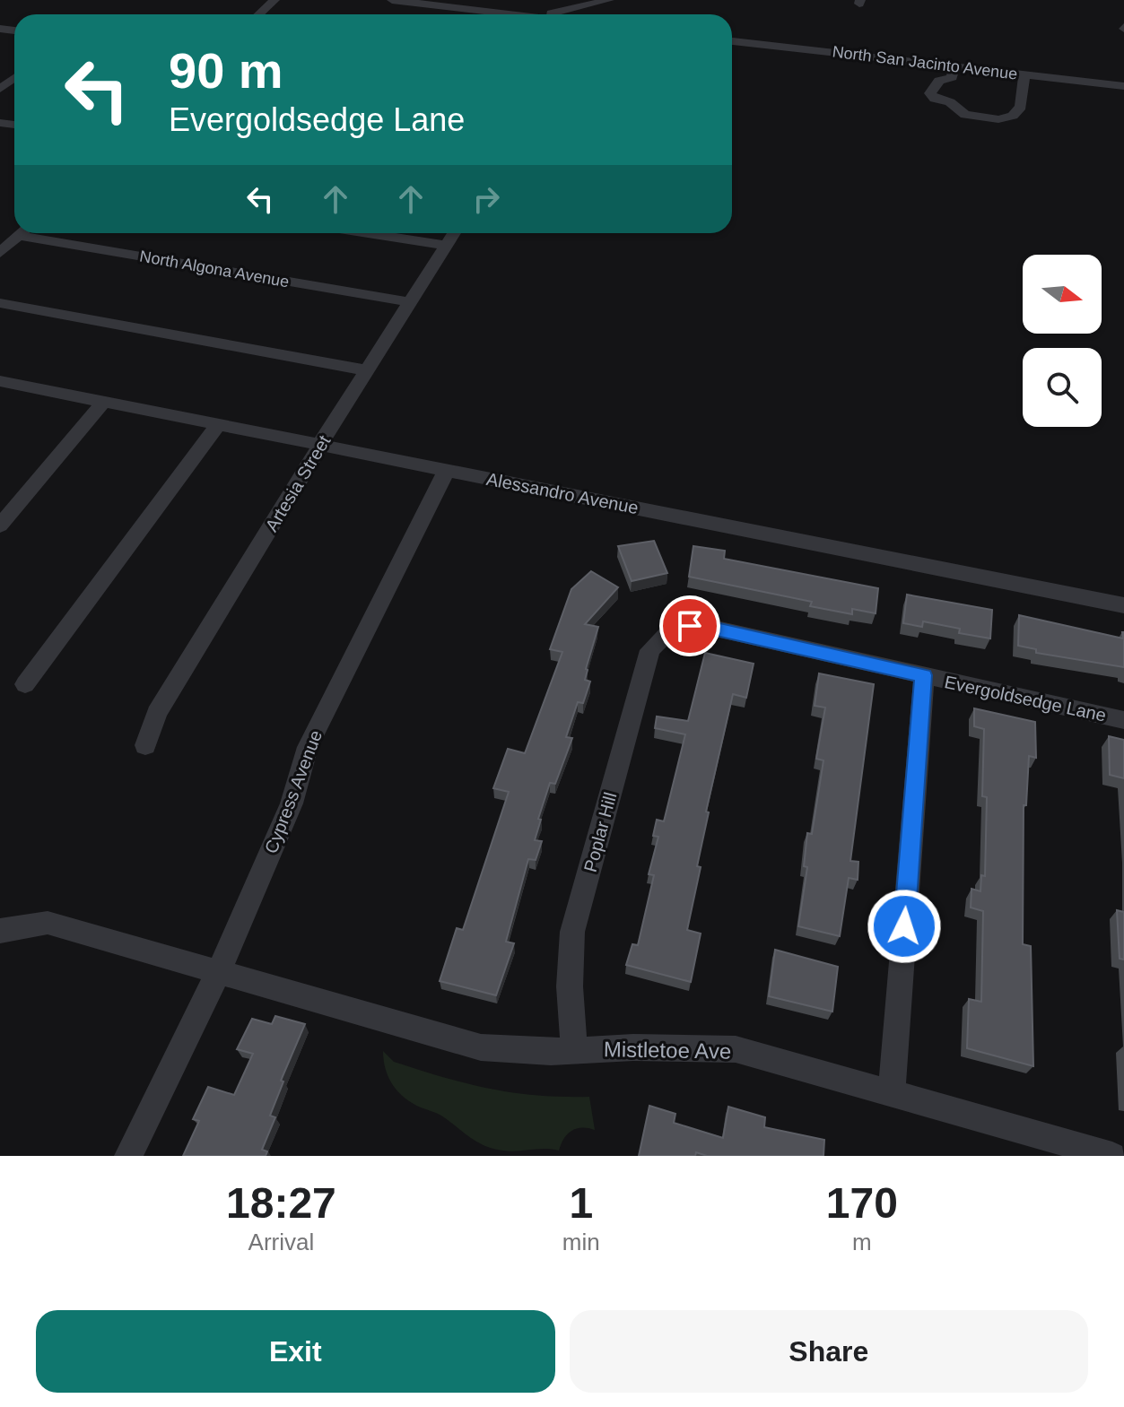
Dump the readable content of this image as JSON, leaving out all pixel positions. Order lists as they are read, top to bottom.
{
  "streets": {
    "street": [
      "North San Jacinto Avenue",
      "North Algona Avenue",
      "Artesia Street",
      "Alessandro Avenue",
      "Evergoldsedge Lane",
      "Cypress Avenue",
      "Poplar Hill",
      "Mistletoe Ave"
    ]
  },
  "crossings": [
    ["North Algona Avenue", "Artesia Street"],
    ["Artesia Street", "Alessandro Avenue"],
    ["Alessandro Avenue", "Cypress Avenue"],
    ["Evergoldsedge Lane", "Poplar Hill"],
    ["Cypress Avenue", "Mistletoe Ave"],
    ["Poplar Hill", "Mistletoe Ave"]
  ],
  "north": "right",
  "page": {
    "turn": ["90 m", "Evergoldsedge Lane"],
    "eta": [
      "18:27",
      "Arrival",
      "1",
      "min",
      "170",
      "m"
    ],
    "buttons": ["Exit", "Share"]
  }
}
